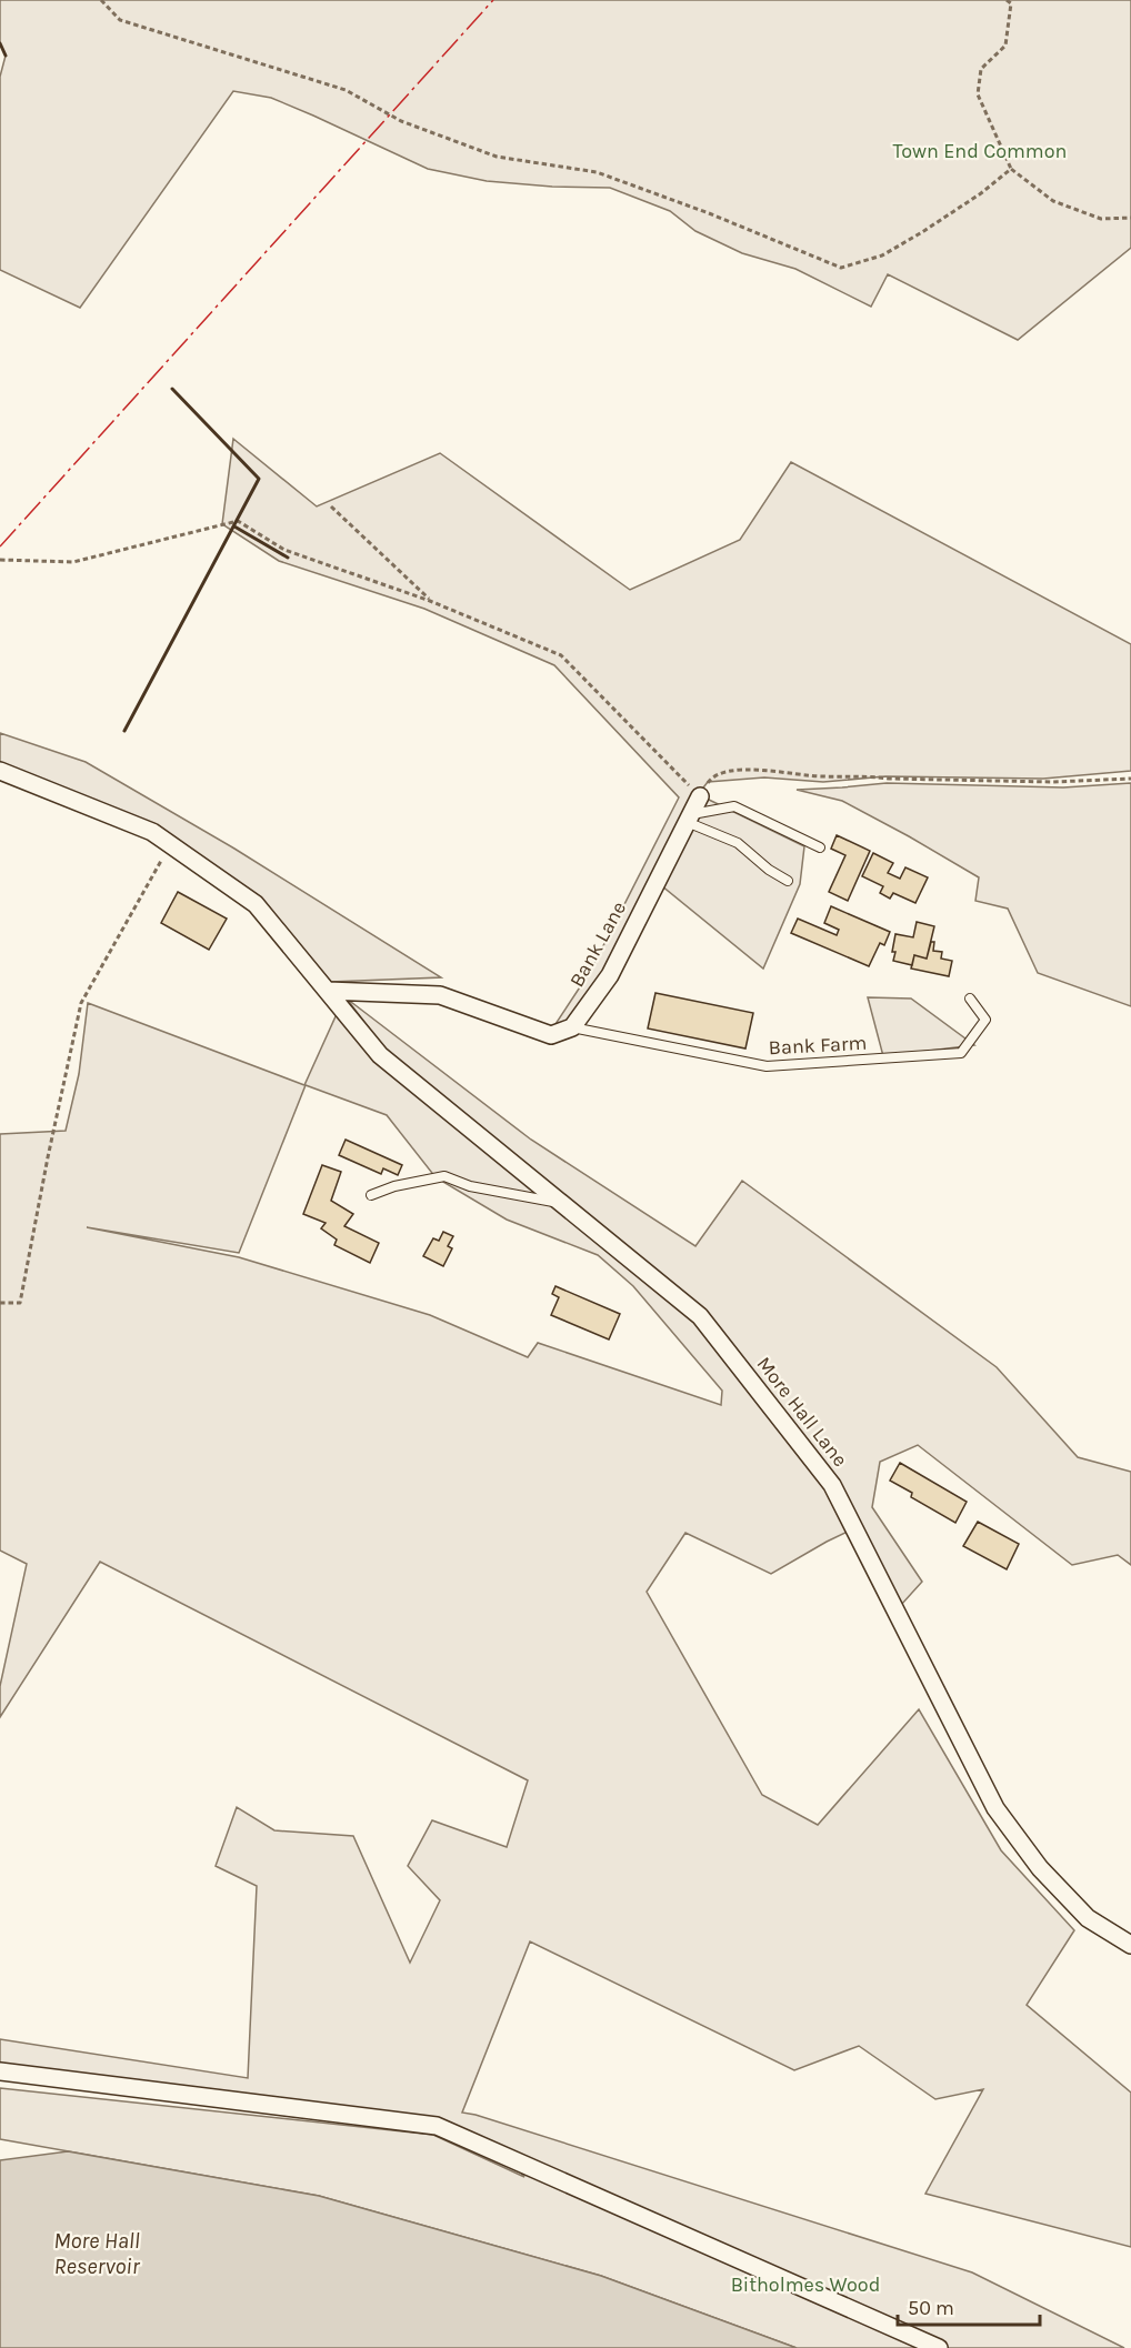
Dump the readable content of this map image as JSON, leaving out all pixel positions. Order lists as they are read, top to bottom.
{
  "streets": {
    "street": ["Bank Lane", "More Hall Lane"],
    "lane": ["Bank Farm"]
  },
  "crossings": [
    ["Bank Lane", "Bank Farm"]
  ],
  "water": ["More Hall Reservoir"],
  "parks": ["Town End Common", "Bitholmes Wood"],
  "scale_bar": "50 m"
}
